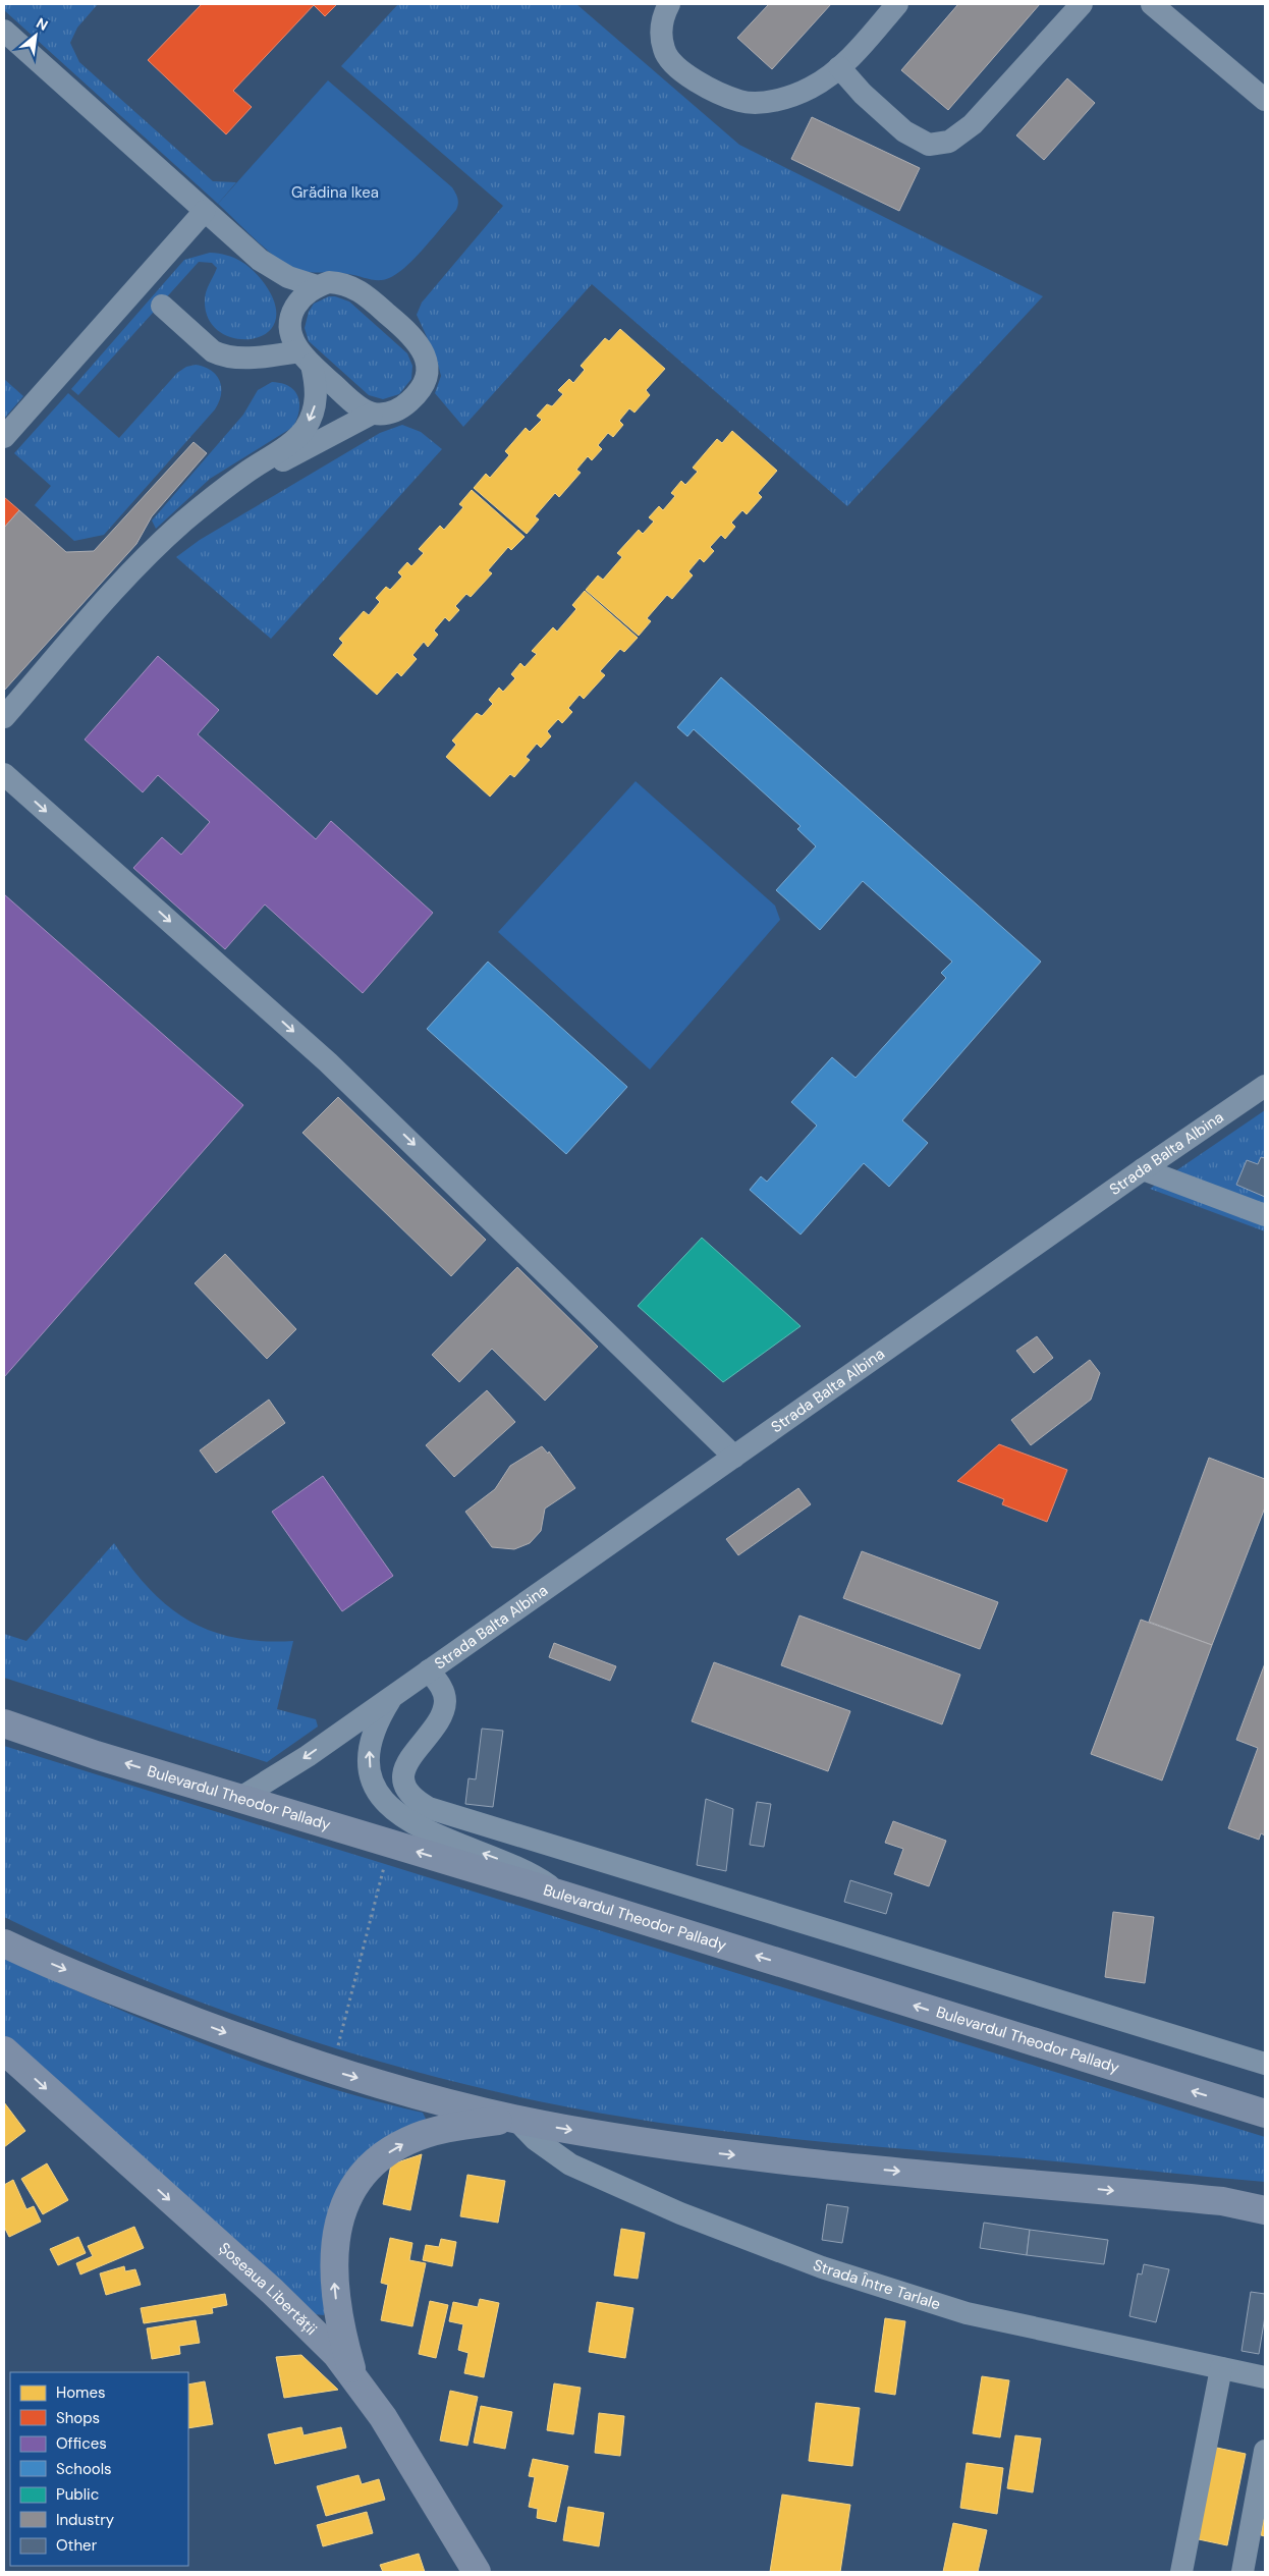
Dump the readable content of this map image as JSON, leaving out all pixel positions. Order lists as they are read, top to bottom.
{
  "streets": {
    "main road": ["Bulevardul Theodor Pallady", "Șoseaua Libertății"],
    "street": ["Strada Balta Albina", "Strada Între Tarlale"]
  },
  "crossings": [
    ["Strada Balta Albina", "Bulevardul Theodor Pallady"]
  ],
  "parks": ["Grădina Ikea"],
  "legend": [
    "Homes",
    "Shops",
    "Offices",
    "Schools",
    "Public",
    "Industry",
    "Other"
  ],
  "north": "top right"
}
